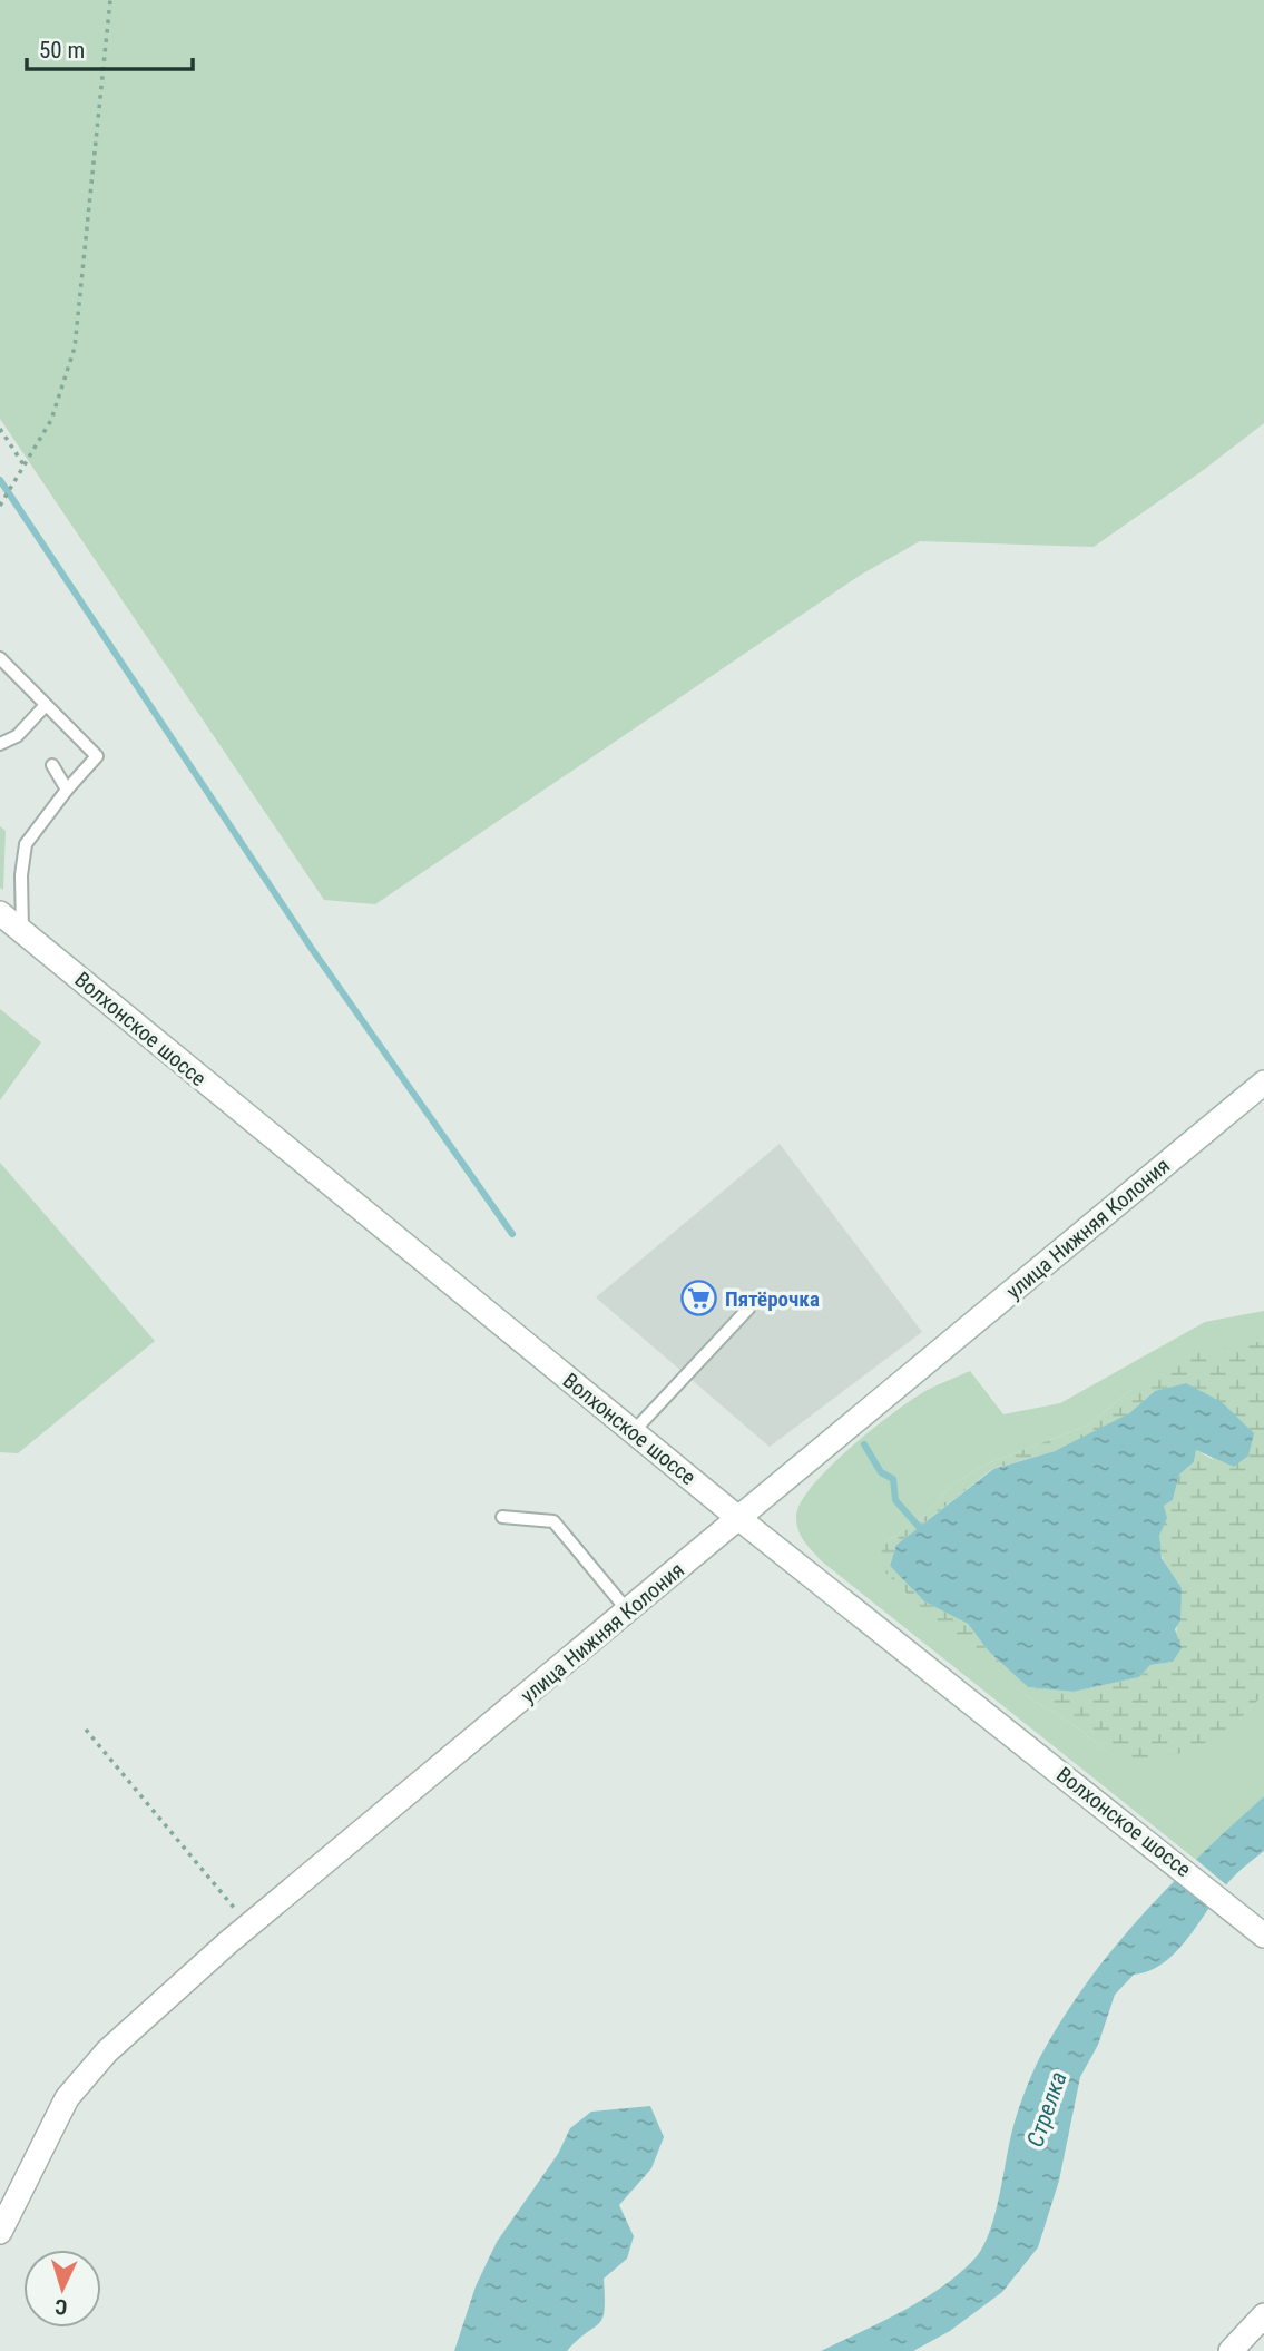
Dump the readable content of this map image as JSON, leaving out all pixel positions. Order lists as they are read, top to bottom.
{
  "streets": {
    "main road": ["Волхонское шоссе", "улица Нижняя Колония"]
  },
  "crossings": [
    ["Волхонское шоссе", "улица Нижняя Колония"]
  ],
  "water": ["Стрелка"],
  "places": {
    "supermarket": ["Пятёрочка"]
  },
  "scale_bar": "50 m",
  "north": "bottom"
}
